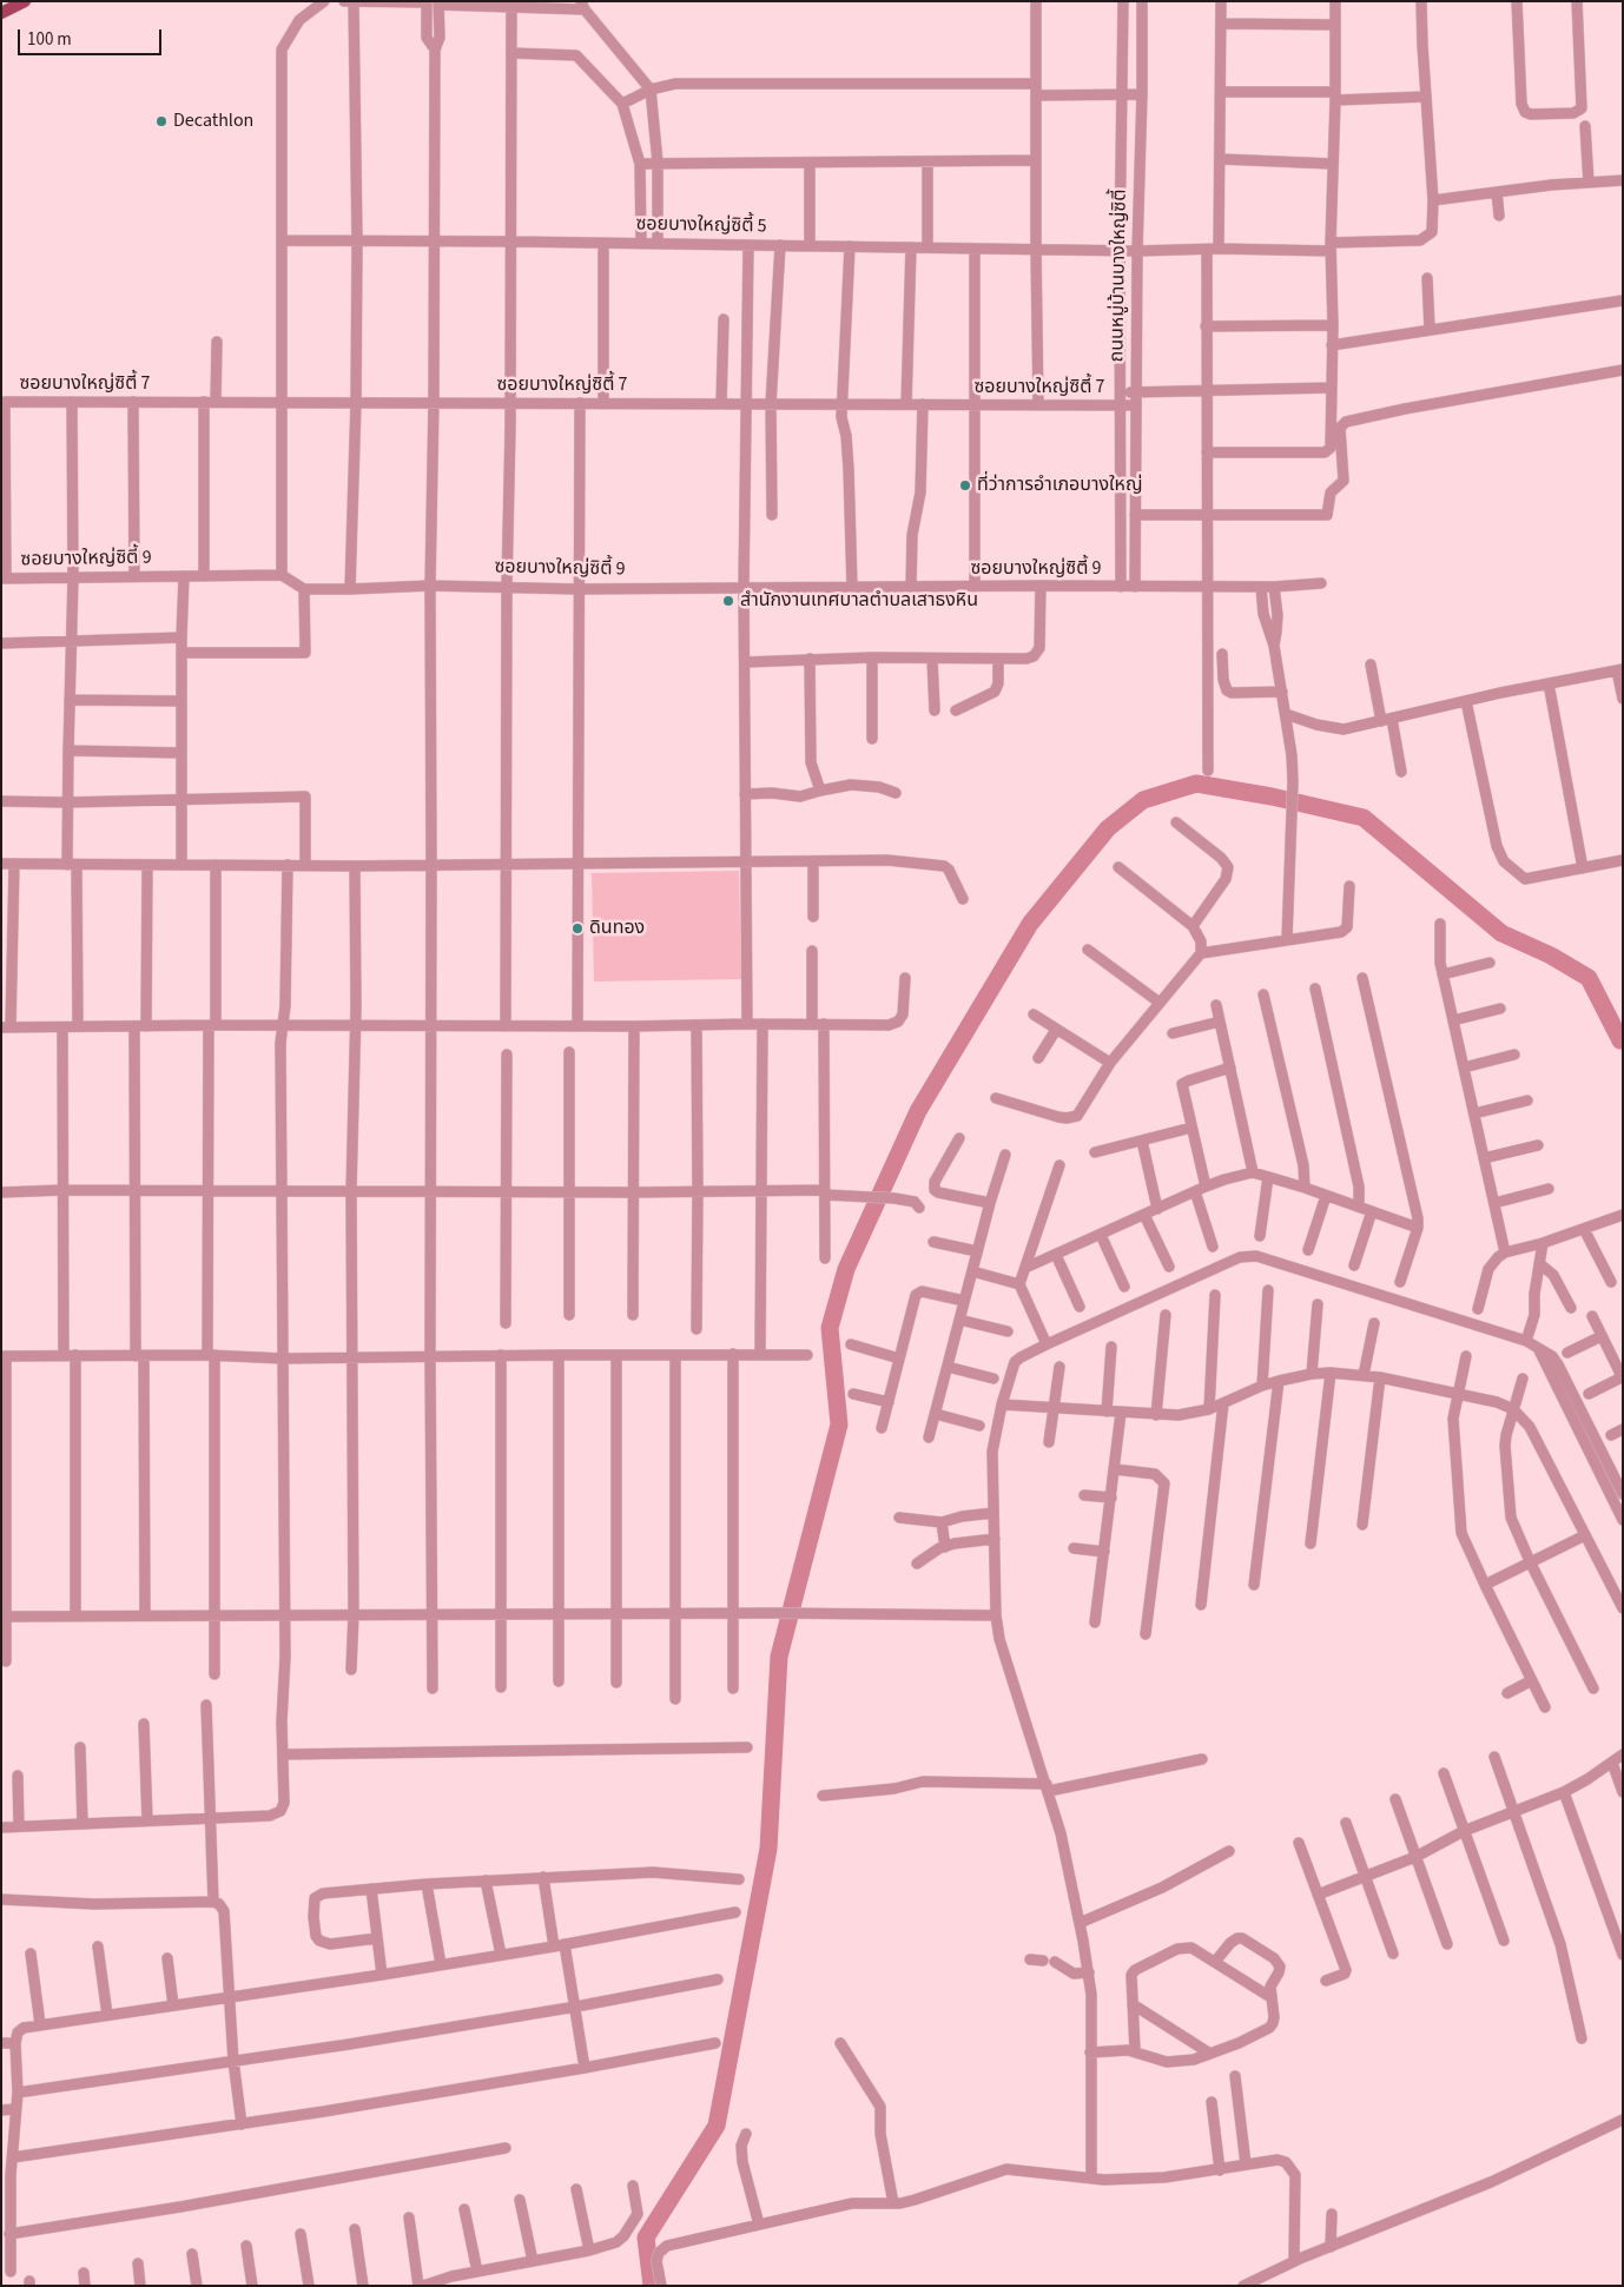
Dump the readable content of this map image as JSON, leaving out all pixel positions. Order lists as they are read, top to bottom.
{
  "streets": {
    "street": [
      "ซอยบางใหญ่ซิตี้ 5",
      "ถนนหมู่บ้านบางใหญ่ซิตี้",
      "ซอยบางใหญ่ซิตี้ 7",
      "ซอยบางใหญ่ซิตี้ 9"
    ]
  },
  "crossings": [
    ["ซอยบางใหญ่ซิตี้ 5", "ถนนหมู่บ้านบางใหญ่ซิตี้"],
    ["ถนนหมู่บ้านบางใหญ่ซิตี้", "ซอยบางใหญ่ซิตี้ 7"],
    ["ถนนหมู่บ้านบางใหญ่ซิตี้", "ซอยบางใหญ่ซิตี้ 9"],
    ["ซอยบางใหญ่ซิตี้ 7", "ซอยบางใหญ่ซิตี้ 9"]
  ],
  "places": [
    "Decathlon",
    "ที่ว่าการอำเภอบางใหญ่",
    "สำนักงานเทศบาลตำบลเสาธงหิน",
    "ดินทอง"
  ],
  "scale_bar": "100 m"
}
